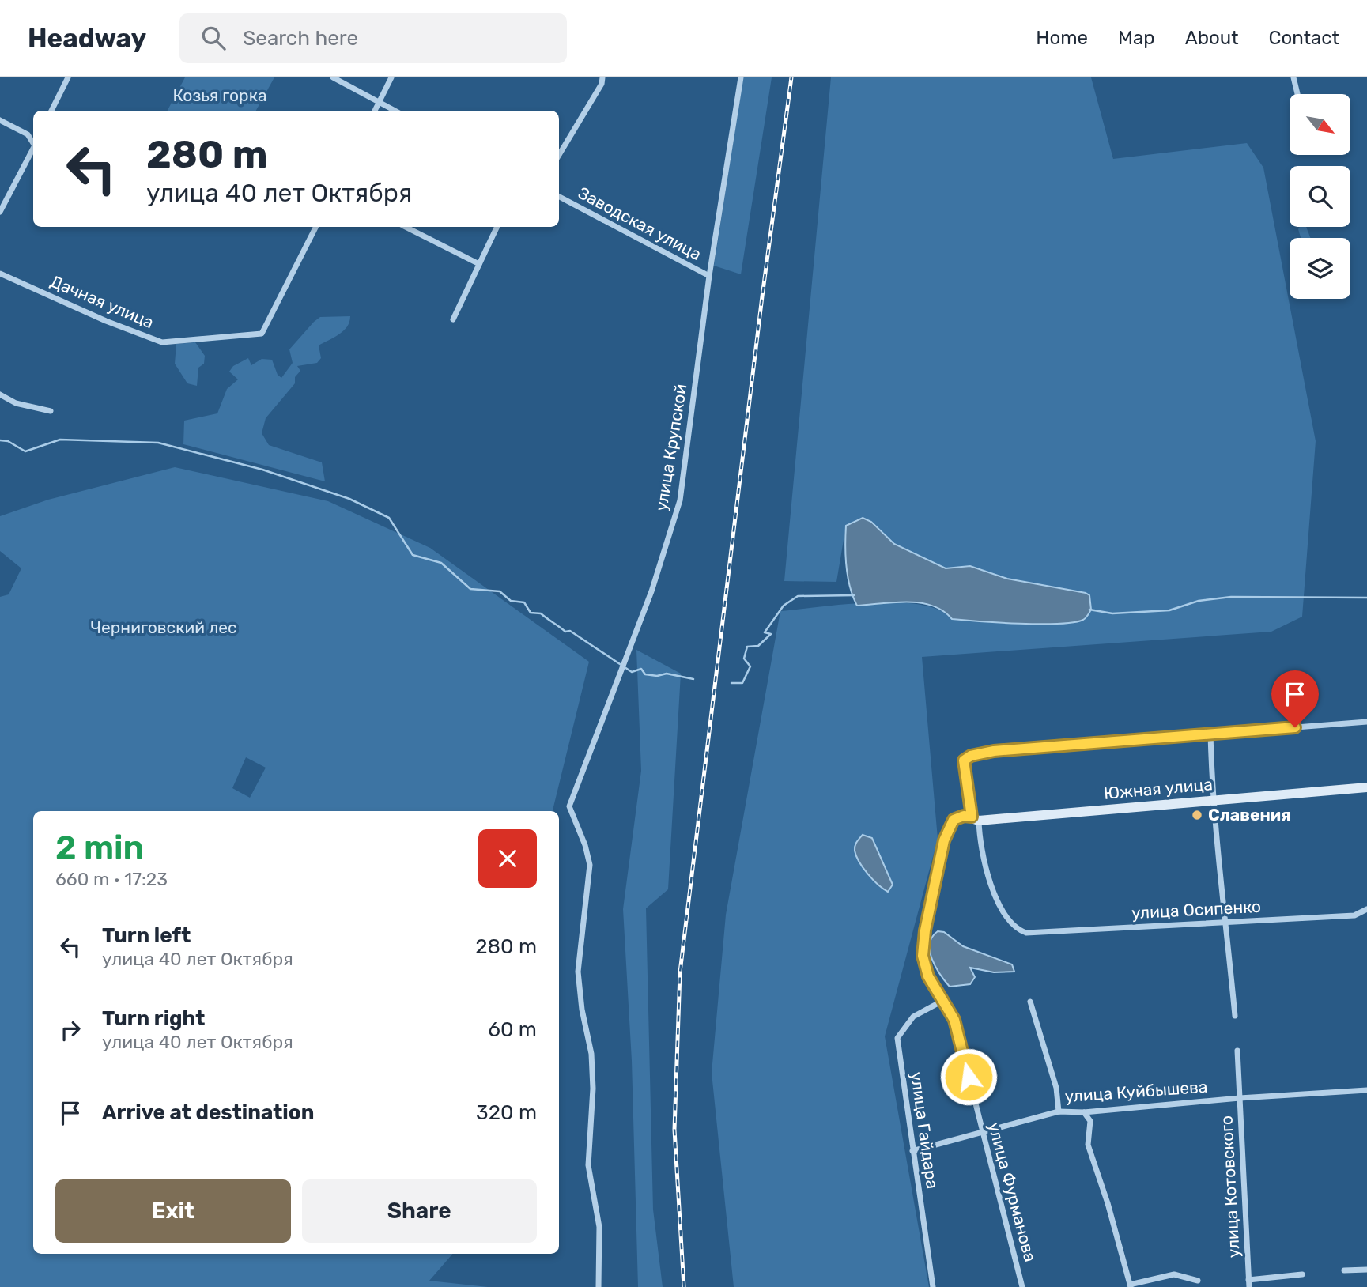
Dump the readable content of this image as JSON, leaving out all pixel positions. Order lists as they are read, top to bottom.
{
  "streets": {
    "street": [
      "Заводская улица",
      "Дачная улица",
      "улица Крупской",
      "Южная улица",
      "улица Осипенко",
      "улица Куйбышева",
      "улица Гайдара",
      "улица Котовского",
      "улица Фурманова"
    ]
  },
  "crossings": [
    ["Заводская улица", "улица Крупской"],
    ["Южная улица", "улица Осипенко"],
    ["Южная улица", "улица Фурманова"],
    ["улица Куйбышева", "улица Гайдара"],
    ["улица Куйбышева", "улица Котовского"],
    ["улица Куйбышева", "улица Фурманова"],
    ["улица Гайдара", "улица Фурманова"]
  ],
  "parks": ["Козья горка", "Черниговский лес"],
  "places": ["Славения"],
  "north": "bottom right",
  "page": {
    "header": "Headway",
    "search": "Search here",
    "nav": [
      "Home",
      "Map",
      "About",
      "Contact"
    ],
    "turn": ["280 m", "улица 40 лет Октября"],
    "heading": ["2 min", "660 m · 17:23"],
    "list": [
      {
        "name": "Turn left",
        "note": "улица 40 лет Октября",
        "value": "280 m"
      },
      {
        "name": "Turn right",
        "note": "улица 40 лет Октября",
        "value": "60 m"
      },
      {
        "name": "Arrive at destination",
        "value": "320 m"
      }
    ],
    "buttons": ["Exit", "Share"]
  }
}
